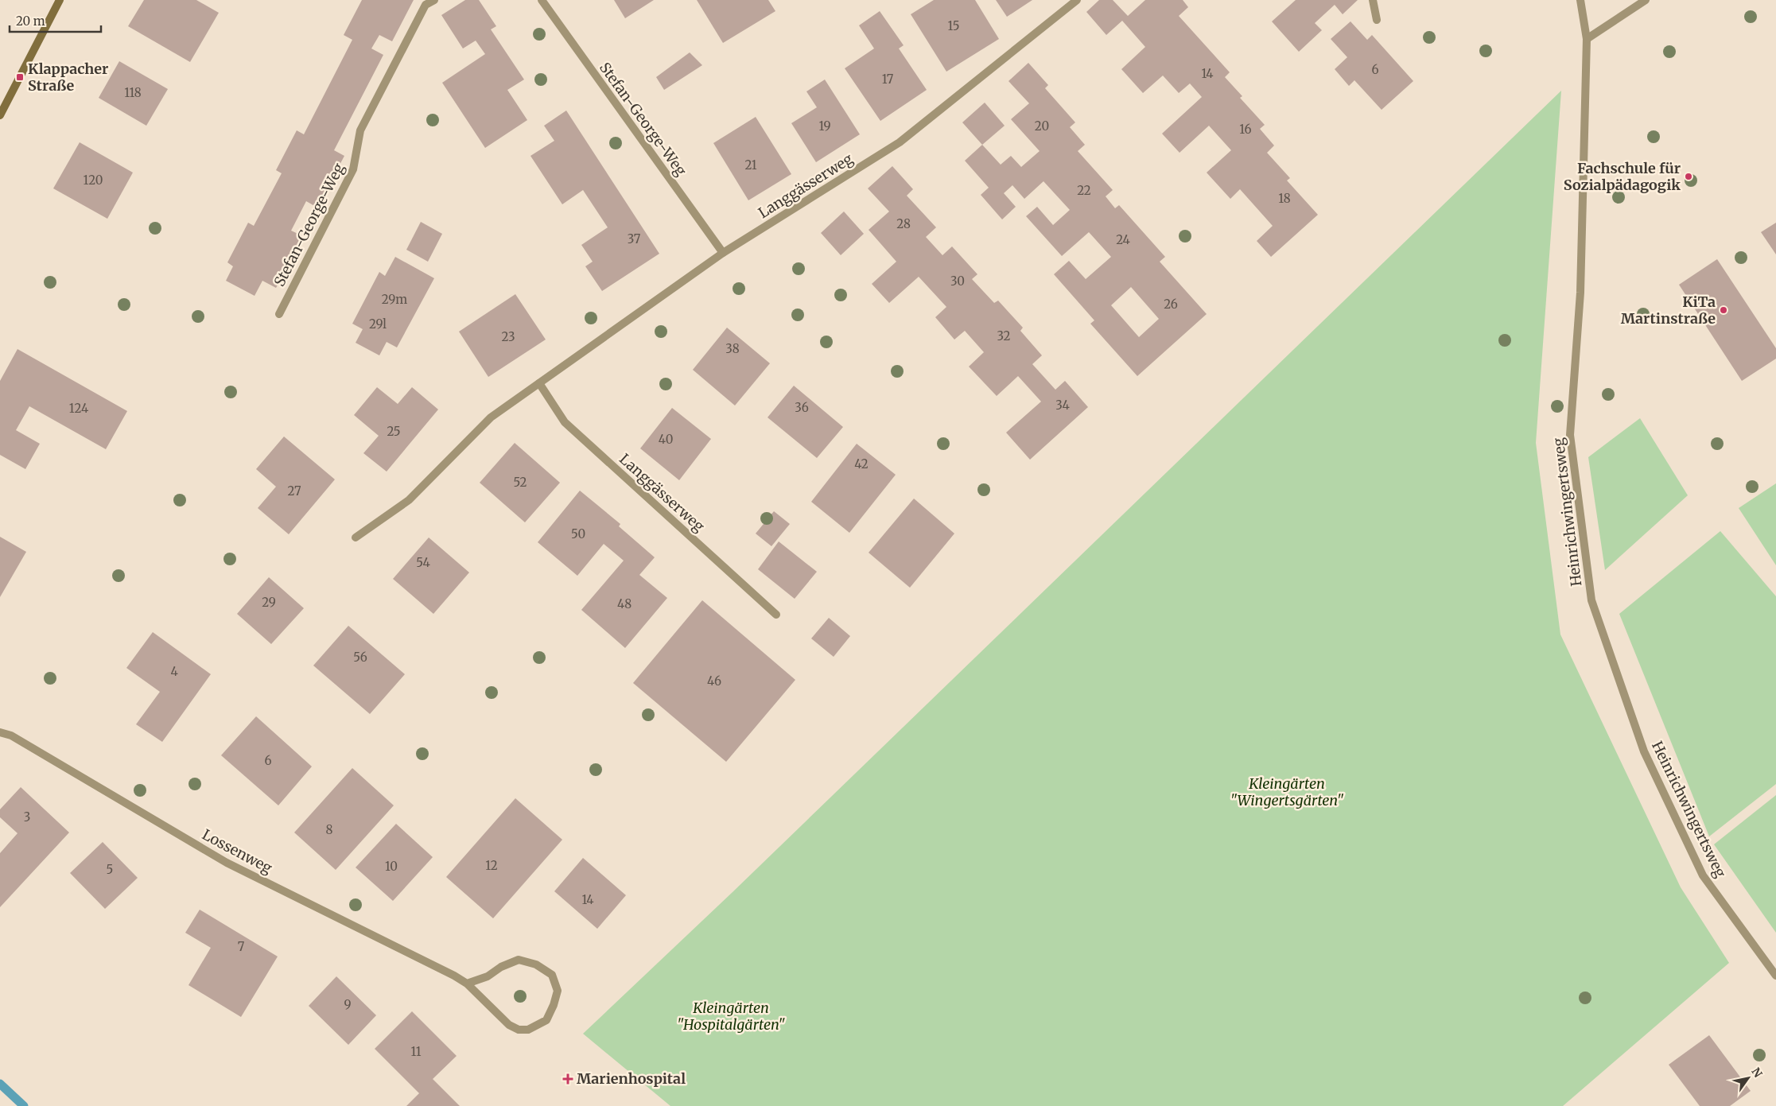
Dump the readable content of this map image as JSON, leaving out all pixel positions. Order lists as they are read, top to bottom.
{
  "streets": {
    "street": [
      "Stefan-George-Weg",
      "Langgässerweg",
      "Heinrichwingertsweg",
      "Lossenweg"
    ]
  },
  "crossings": [
    ["Stefan-George-Weg", "Langgässerweg"]
  ],
  "parks": ["Kleingärten \"Wingertsgärten\"", "Kleingärten \"Hospitalgärten\""],
  "places": {
    "transit": ["Klappacher Straße"],
    "other": ["Fachschule für Sozialpädagogik", "KiTa Martinstraße"],
    "health": ["Marienhospital"]
  },
  "house_numbers": [
    "15",
    "6",
    "14",
    "17",
    "118",
    "19",
    "20",
    "16",
    "21",
    "120",
    "22",
    "18",
    "28",
    "37",
    "24",
    "30",
    "29m",
    "26",
    "29l",
    "32",
    "23",
    "38",
    "34",
    "36",
    "124",
    "25",
    "40",
    "42",
    "52",
    "27",
    "50",
    "54",
    "29",
    "48",
    "56",
    "4",
    "46",
    "6",
    "3",
    "8",
    "12",
    "10",
    "5",
    "14",
    "7",
    "9",
    "11"
  ],
  "scale_bar": "20 m",
  "north": "top right"
}
